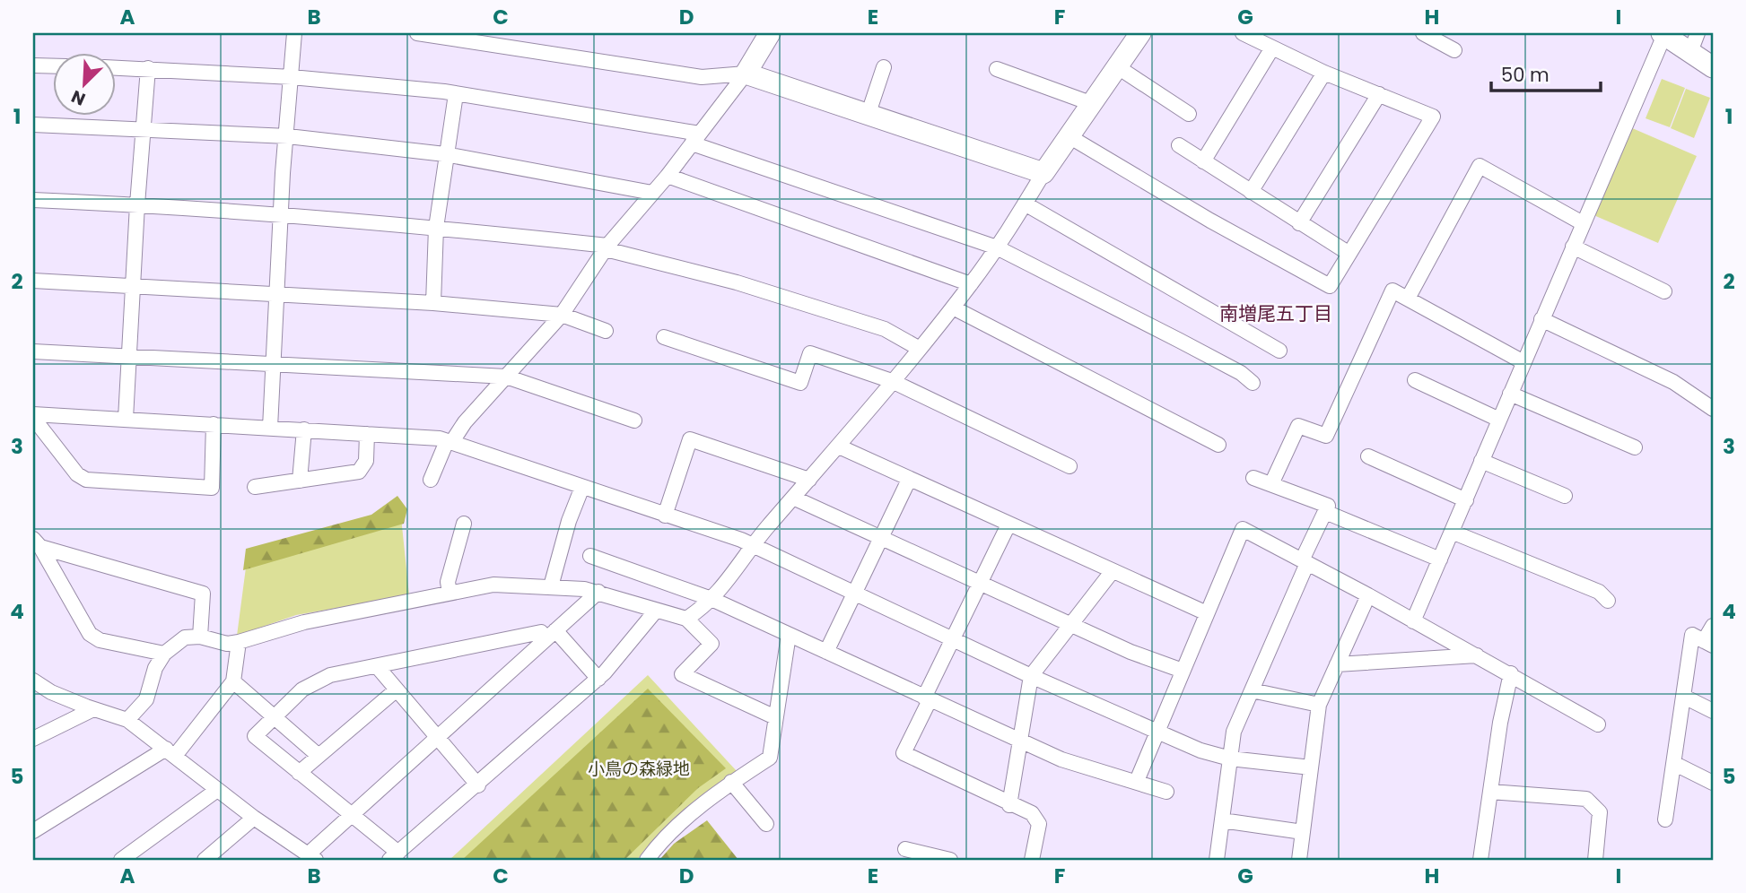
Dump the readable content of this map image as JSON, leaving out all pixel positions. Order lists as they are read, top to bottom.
{
  "districts": ["南増尾五丁目"],
  "parks": ["小鳥の森緑地"],
  "scale_bar": "50 m",
  "north": "bottom left",
  "grid": {
    "columns": [
      "A",
      "B",
      "C",
      "D",
      "E",
      "F",
      "G",
      "H",
      "I"
    ],
    "rows": [
      "1",
      "2",
      "3",
      "4",
      "5"
    ]
  }
}
